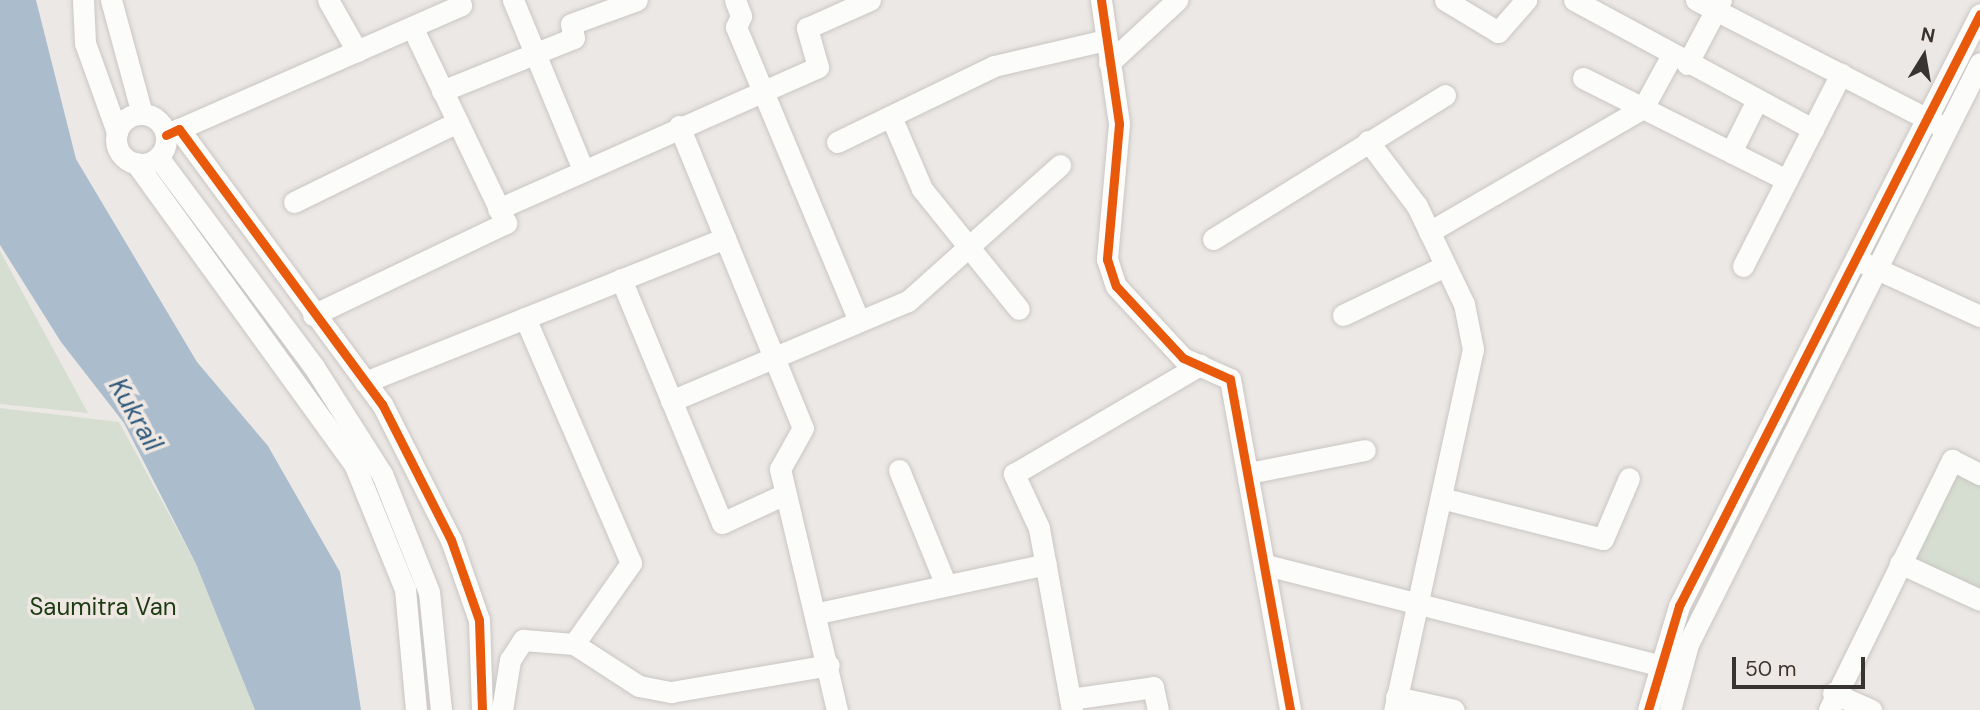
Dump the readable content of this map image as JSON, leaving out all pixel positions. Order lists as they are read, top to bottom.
{
  "water": ["Kukrail"],
  "parks": ["Saumitra Van"],
  "scale_bar": "50 m",
  "north": "top"
}
